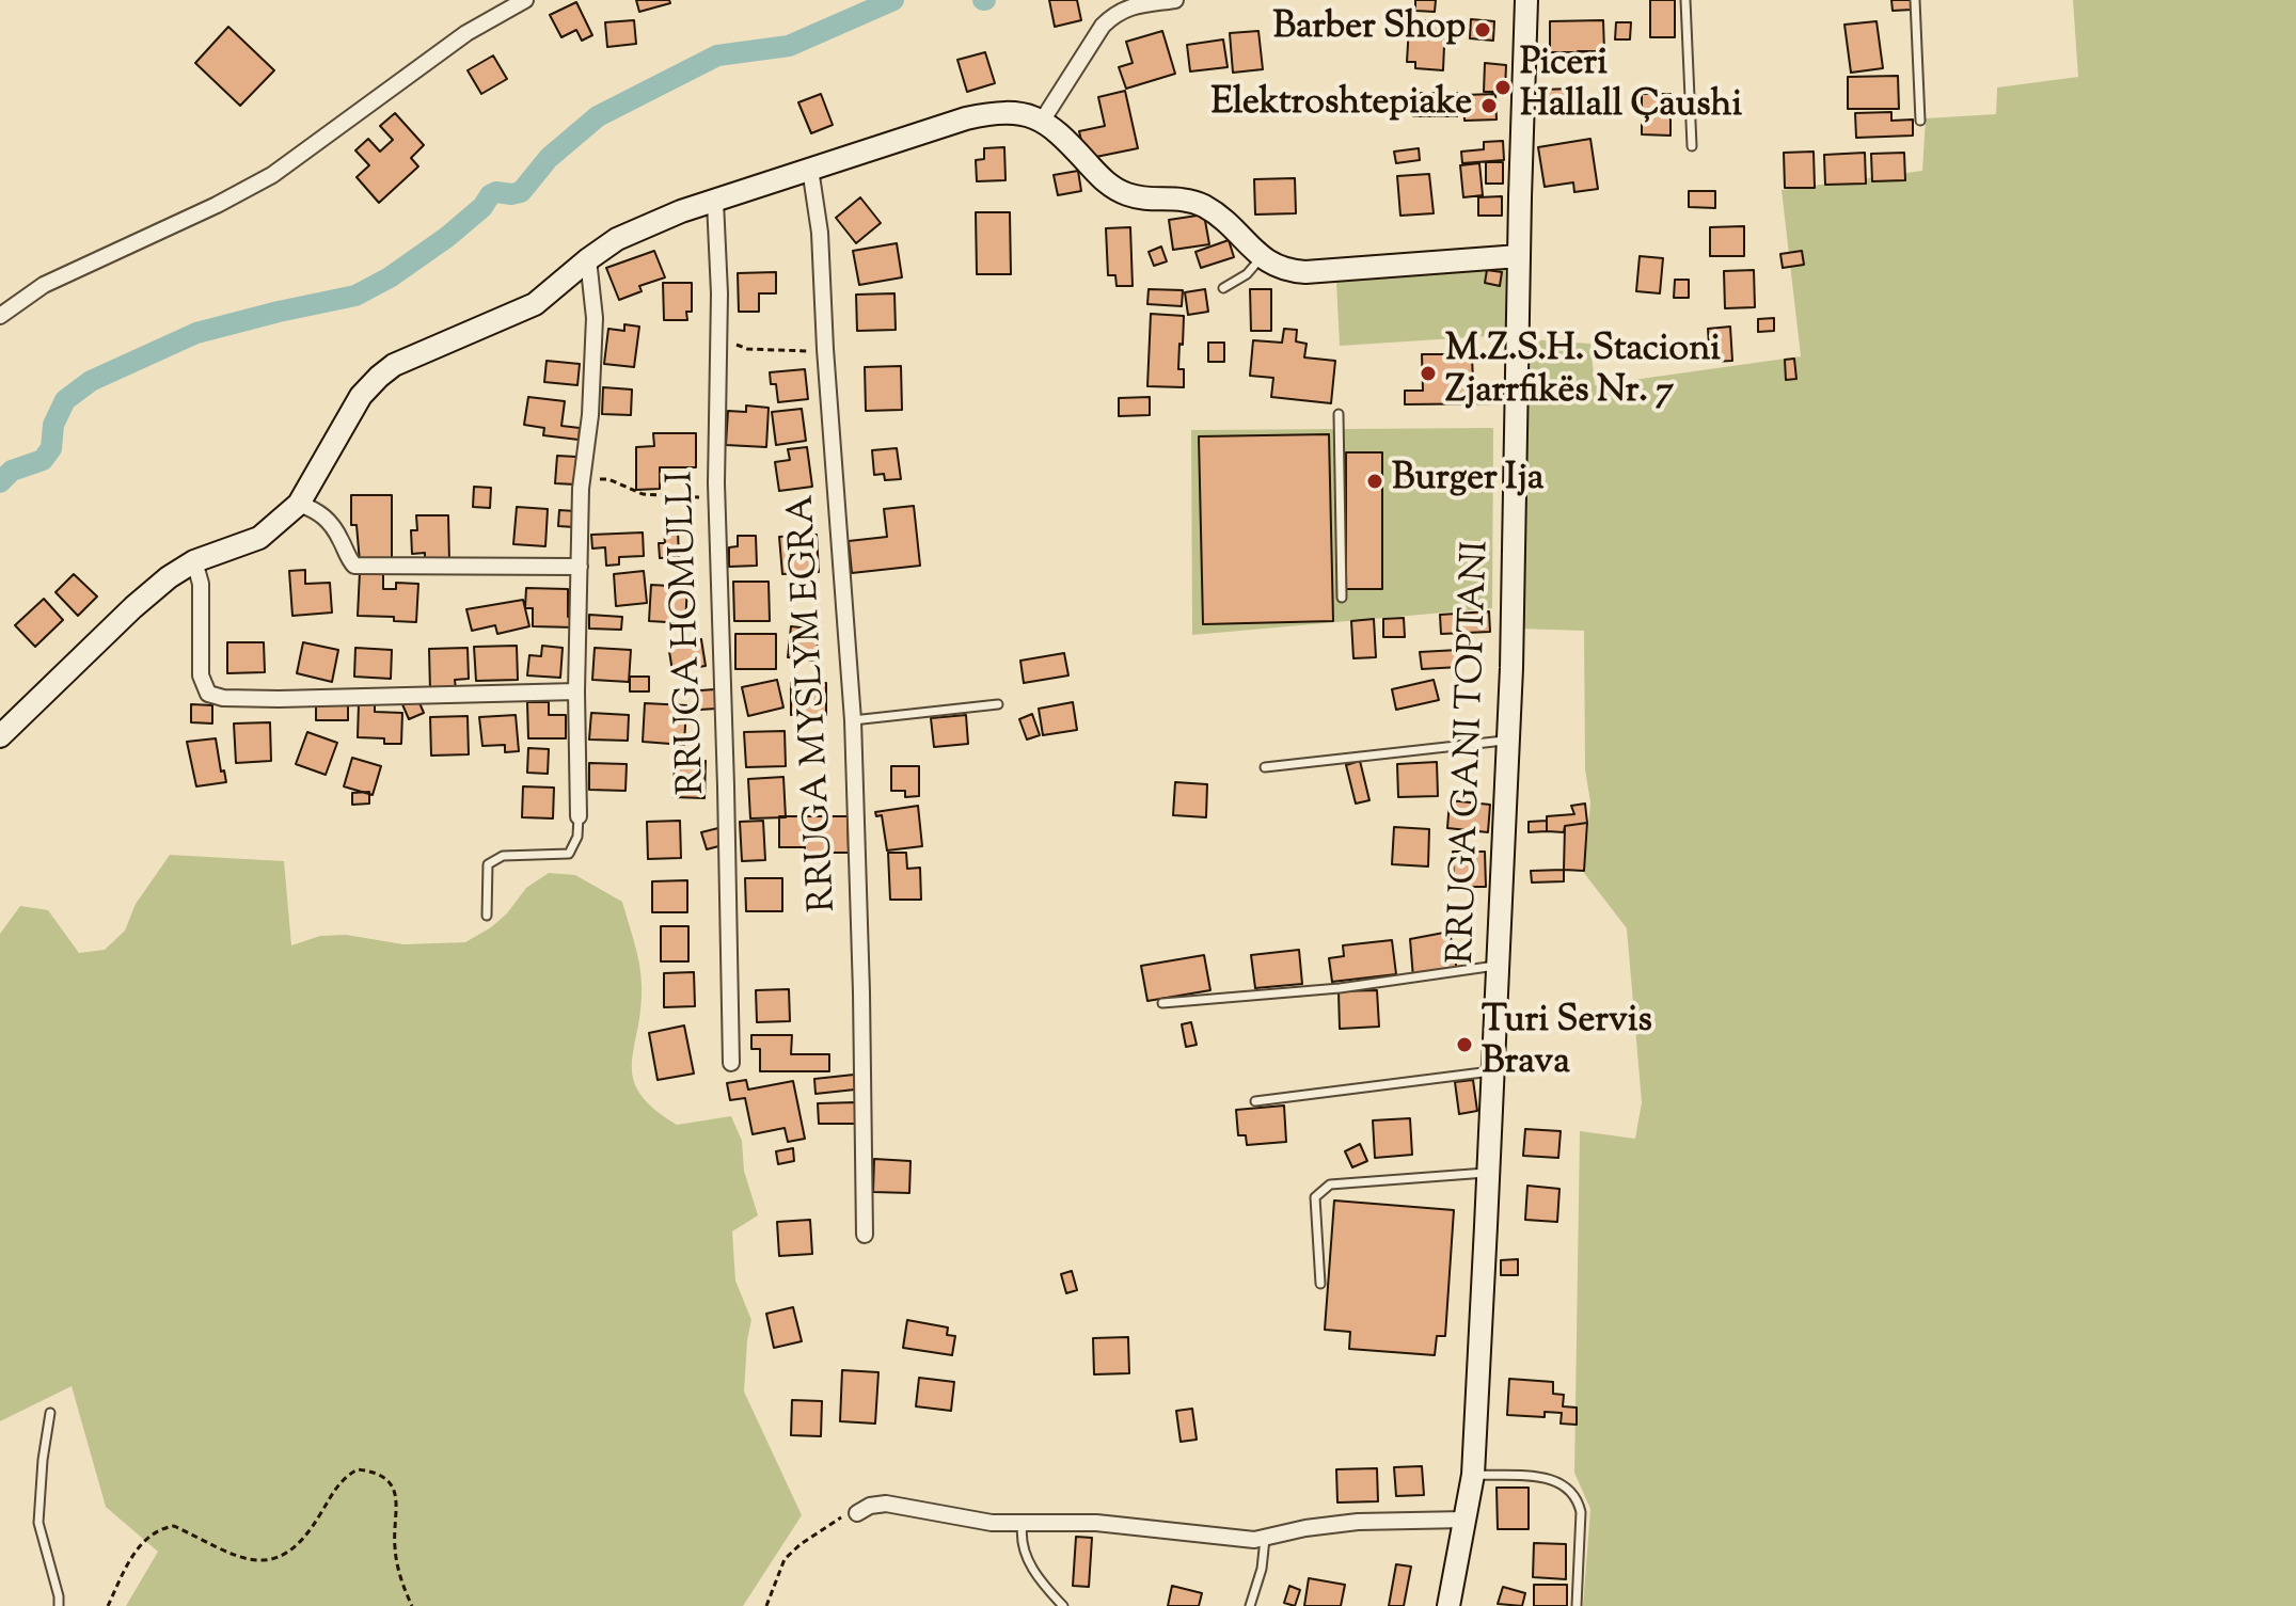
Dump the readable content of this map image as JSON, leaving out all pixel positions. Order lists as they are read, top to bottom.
{
  "streets": {
    "street": ["RRUGA HOMULLI", "RRUGA MYSLYM EGRA", "RRUGA GANI TOPTANI"]
  },
  "places": [
    "Barber Shop",
    "Piceri Hallall Çaushi",
    "Elektroshtepiake",
    "M.Z.S.H. Stacioni Zjarrfikës Nr. 7",
    "Burger Ija",
    "Turi Servis Brava"
  ]
}
